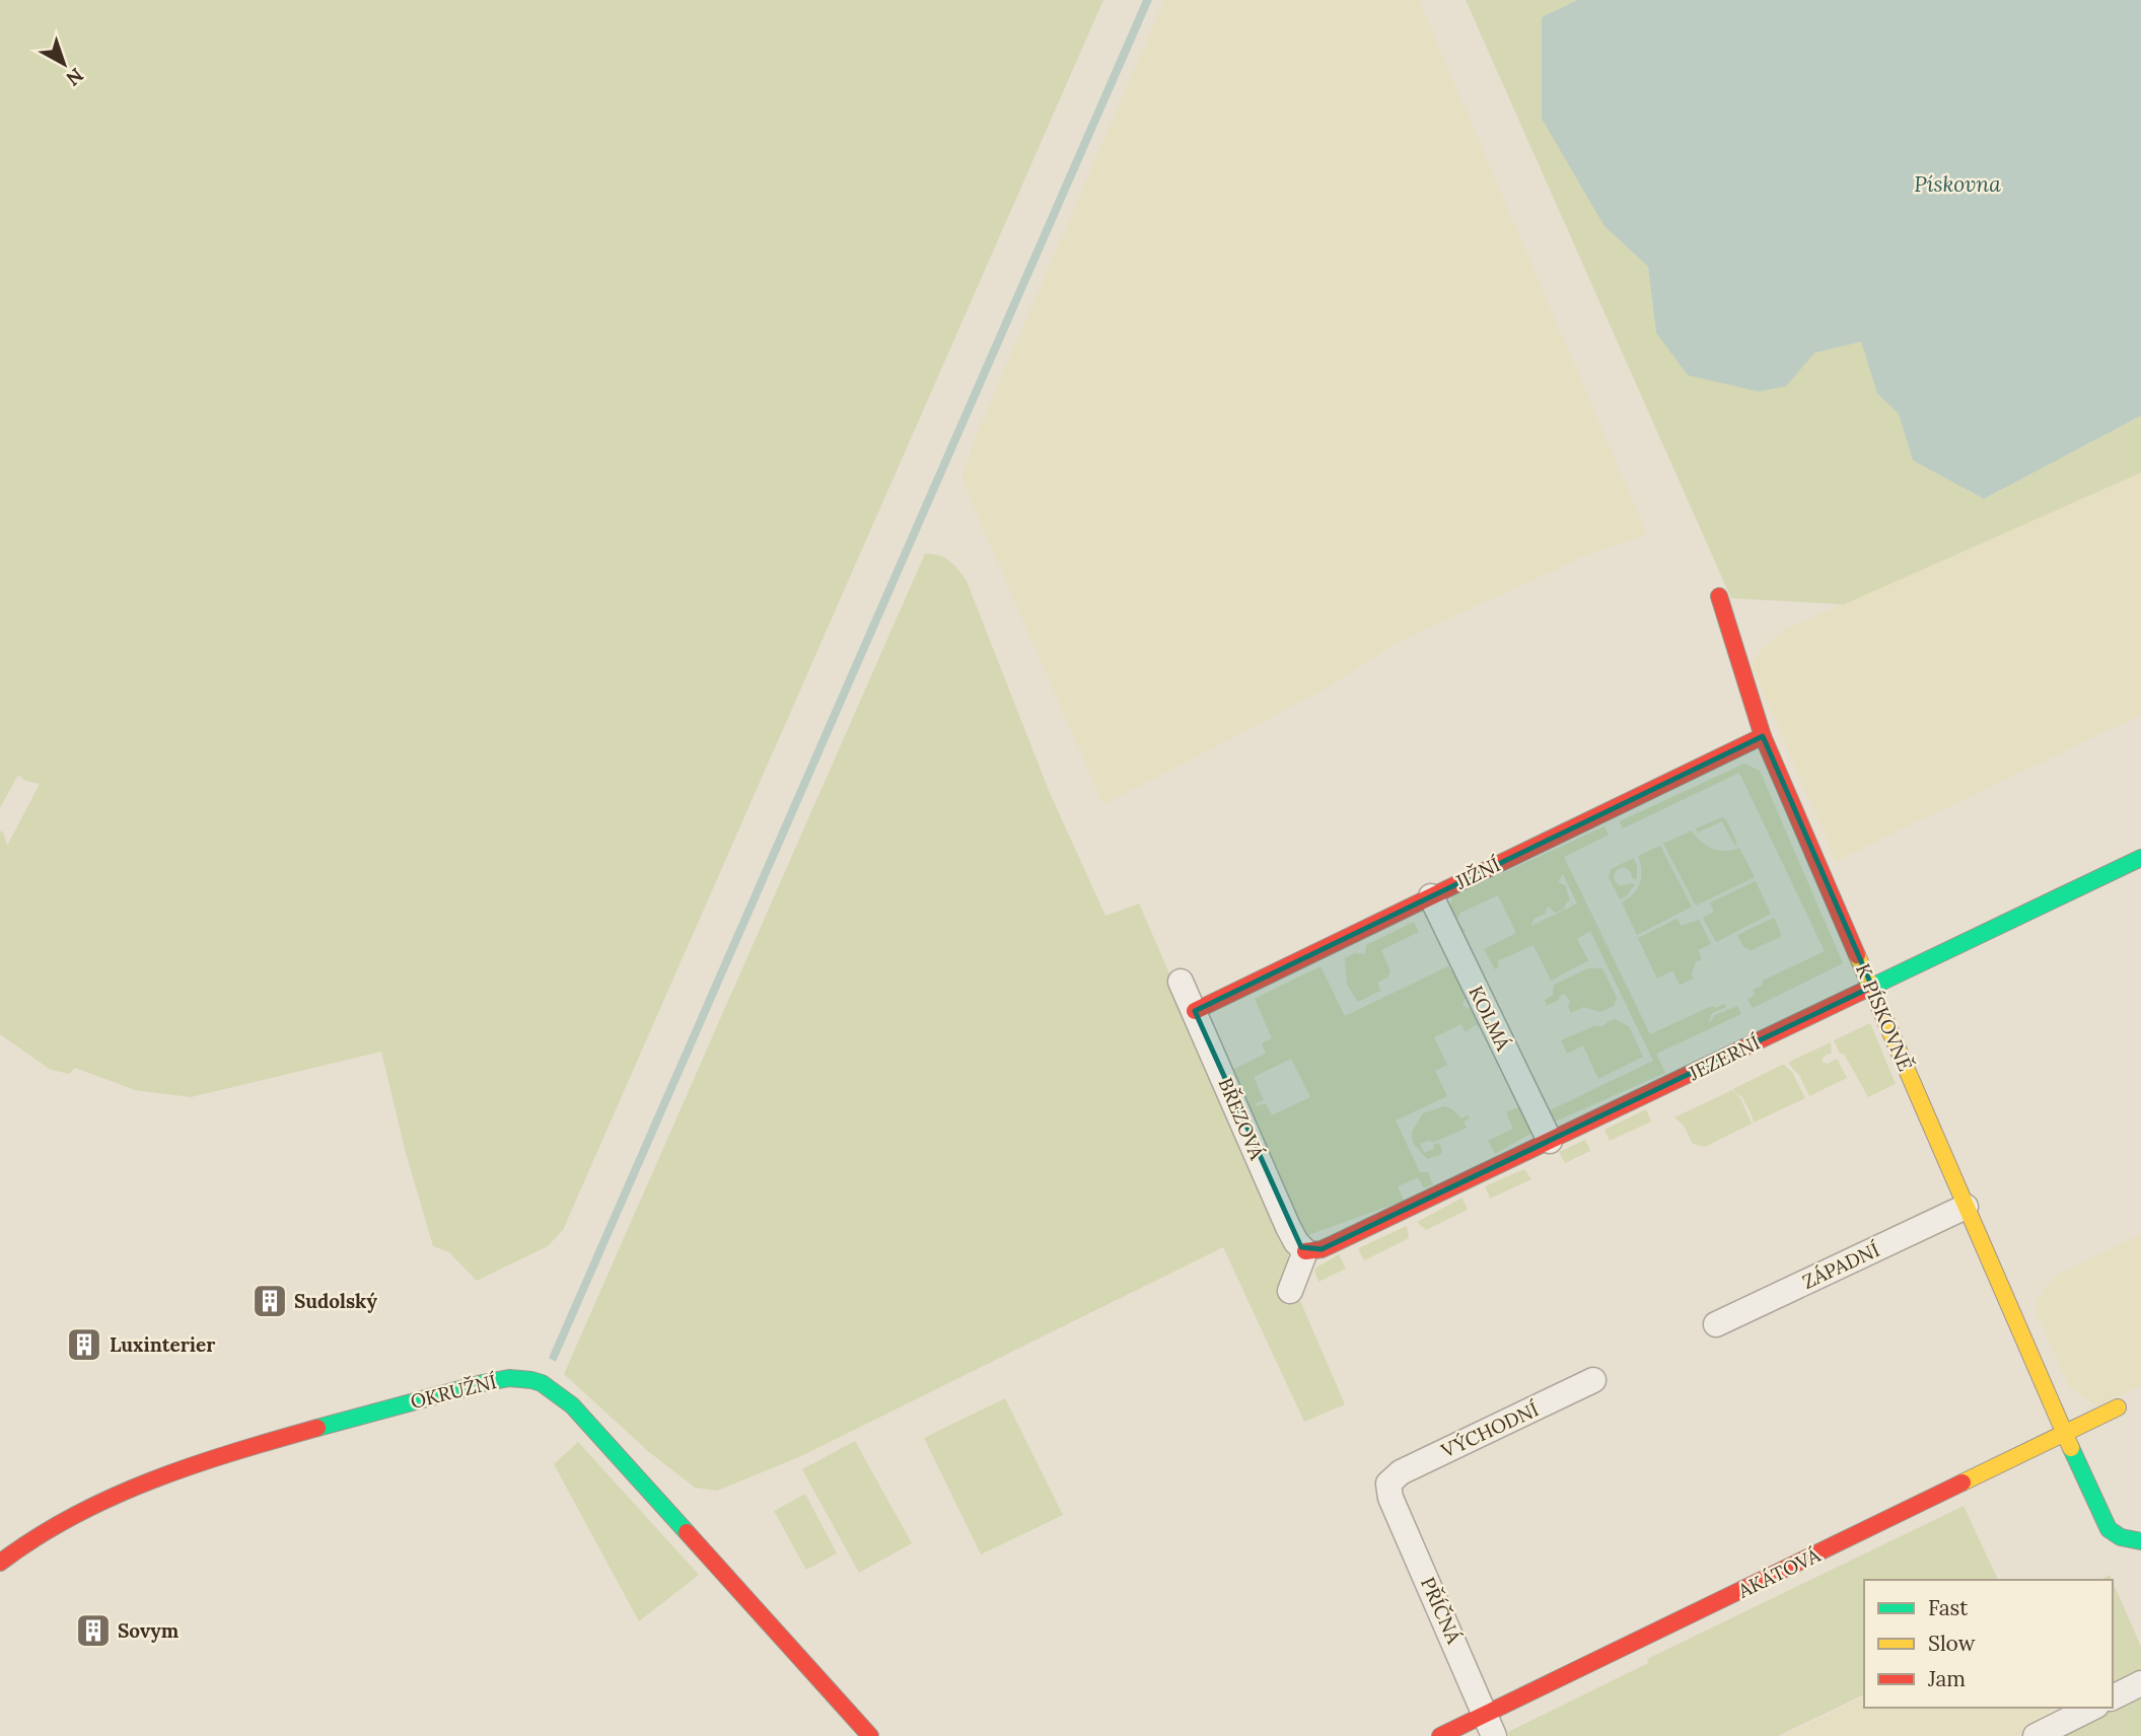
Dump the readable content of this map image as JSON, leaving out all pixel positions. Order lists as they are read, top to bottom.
{
  "streets": {
    "street": [
      "JIŽNÍ",
      "K PÍSKOVNĚ",
      "KOLMÁ",
      "JEZERNÍ",
      "BŘEZOVÁ",
      "ZÁPADNÍ",
      "OKRUŽNÍ",
      "VÝCHODNÍ",
      "AKÁTOVÁ",
      "PŘÍČNÁ"
    ]
  },
  "crossings": [
    ["JIŽNÍ", "K PÍSKOVNĚ"],
    ["JIŽNÍ", "KOLMÁ"],
    ["JIŽNÍ", "BŘEZOVÁ"],
    ["K PÍSKOVNĚ", "JEZERNÍ"],
    ["K PÍSKOVNĚ", "ZÁPADNÍ"],
    ["K PÍSKOVNĚ", "AKÁTOVÁ"],
    ["KOLMÁ", "JEZERNÍ"],
    ["JEZERNÍ", "BŘEZOVÁ"],
    ["VÝCHODNÍ", "PŘÍČNÁ"],
    ["AKÁTOVÁ", "PŘÍČNÁ"]
  ],
  "water": ["Pískovna"],
  "places": {
    "building": ["Sudolský", "Luxinterier", "Sovym"]
  },
  "legend": ["Fast", "Slow", "Jam"],
  "north": "bottom right"
}
